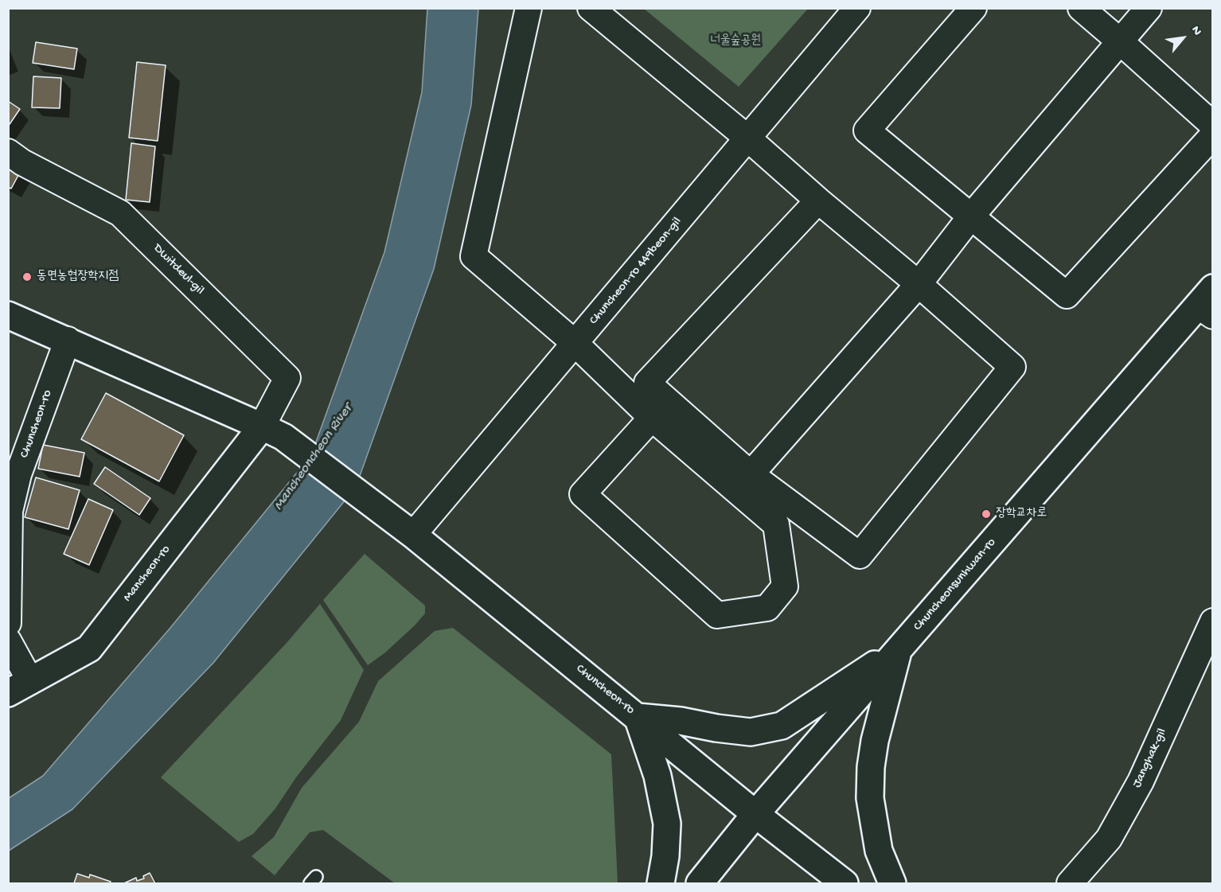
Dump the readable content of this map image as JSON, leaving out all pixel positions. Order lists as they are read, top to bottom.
{
  "streets": {
    "street": [
      "Dwitdeul-gil",
      "Chuncheon-ro 449beon-gil",
      "Chuncheon-ro",
      "Mancheon-ro",
      "Chuncheonsunhwan-ro",
      "Janghak-gil"
    ]
  },
  "crossings": [
    ["Dwitdeul-gil", "Chuncheon-ro"],
    ["Dwitdeul-gil", "Mancheon-ro"],
    ["Chuncheon-ro 449beon-gil", "Chuncheon-ro"],
    ["Chuncheon-ro", "Mancheon-ro"],
    ["Chuncheon-ro", "Chuncheonsunhwan-ro"]
  ],
  "water": ["Mancheoncheon River"],
  "parks": ["너울숲공원"],
  "places": ["동면농협장학지점", "장학교차로"],
  "north": "top right"
}
